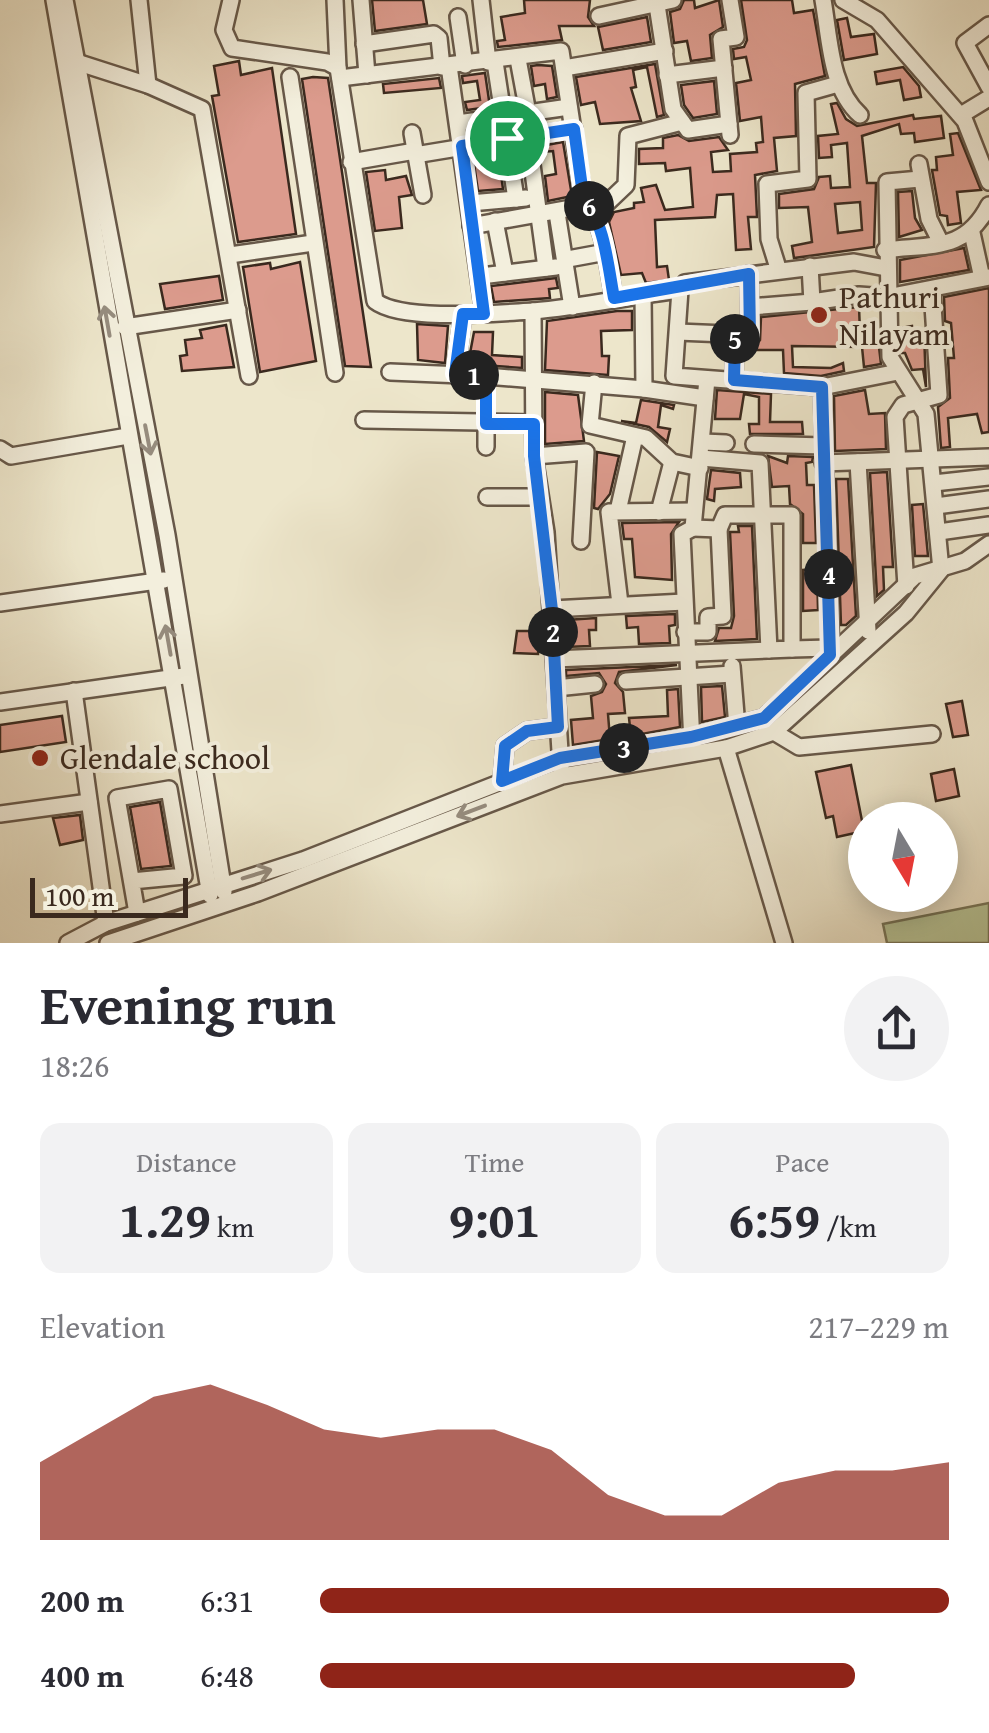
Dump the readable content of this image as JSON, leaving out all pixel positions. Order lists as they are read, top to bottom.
{
  "places": ["Pathuri Nilayam", "Glendale school"],
  "scale_bar": "100 m",
  "north": "bottom",
  "page": {
    "pins": [
      "6",
      "5",
      "1",
      "4",
      "2",
      "3"
    ],
    "scale": "100 m",
    "heading": ["Evening run", "18:26"],
    "stats": [
      ["Distance", "1.29 km"],
      ["Time", "9:01"],
      ["Pace", "6:59 /km"]
    ],
    "chart": ["Elevation", "217–229 m"],
    "list": [
      {
        "name": "200 m",
        "note": "6:31"
      },
      {
        "name": "400 m",
        "note": "6:48"
      }
    ]
  }
}
